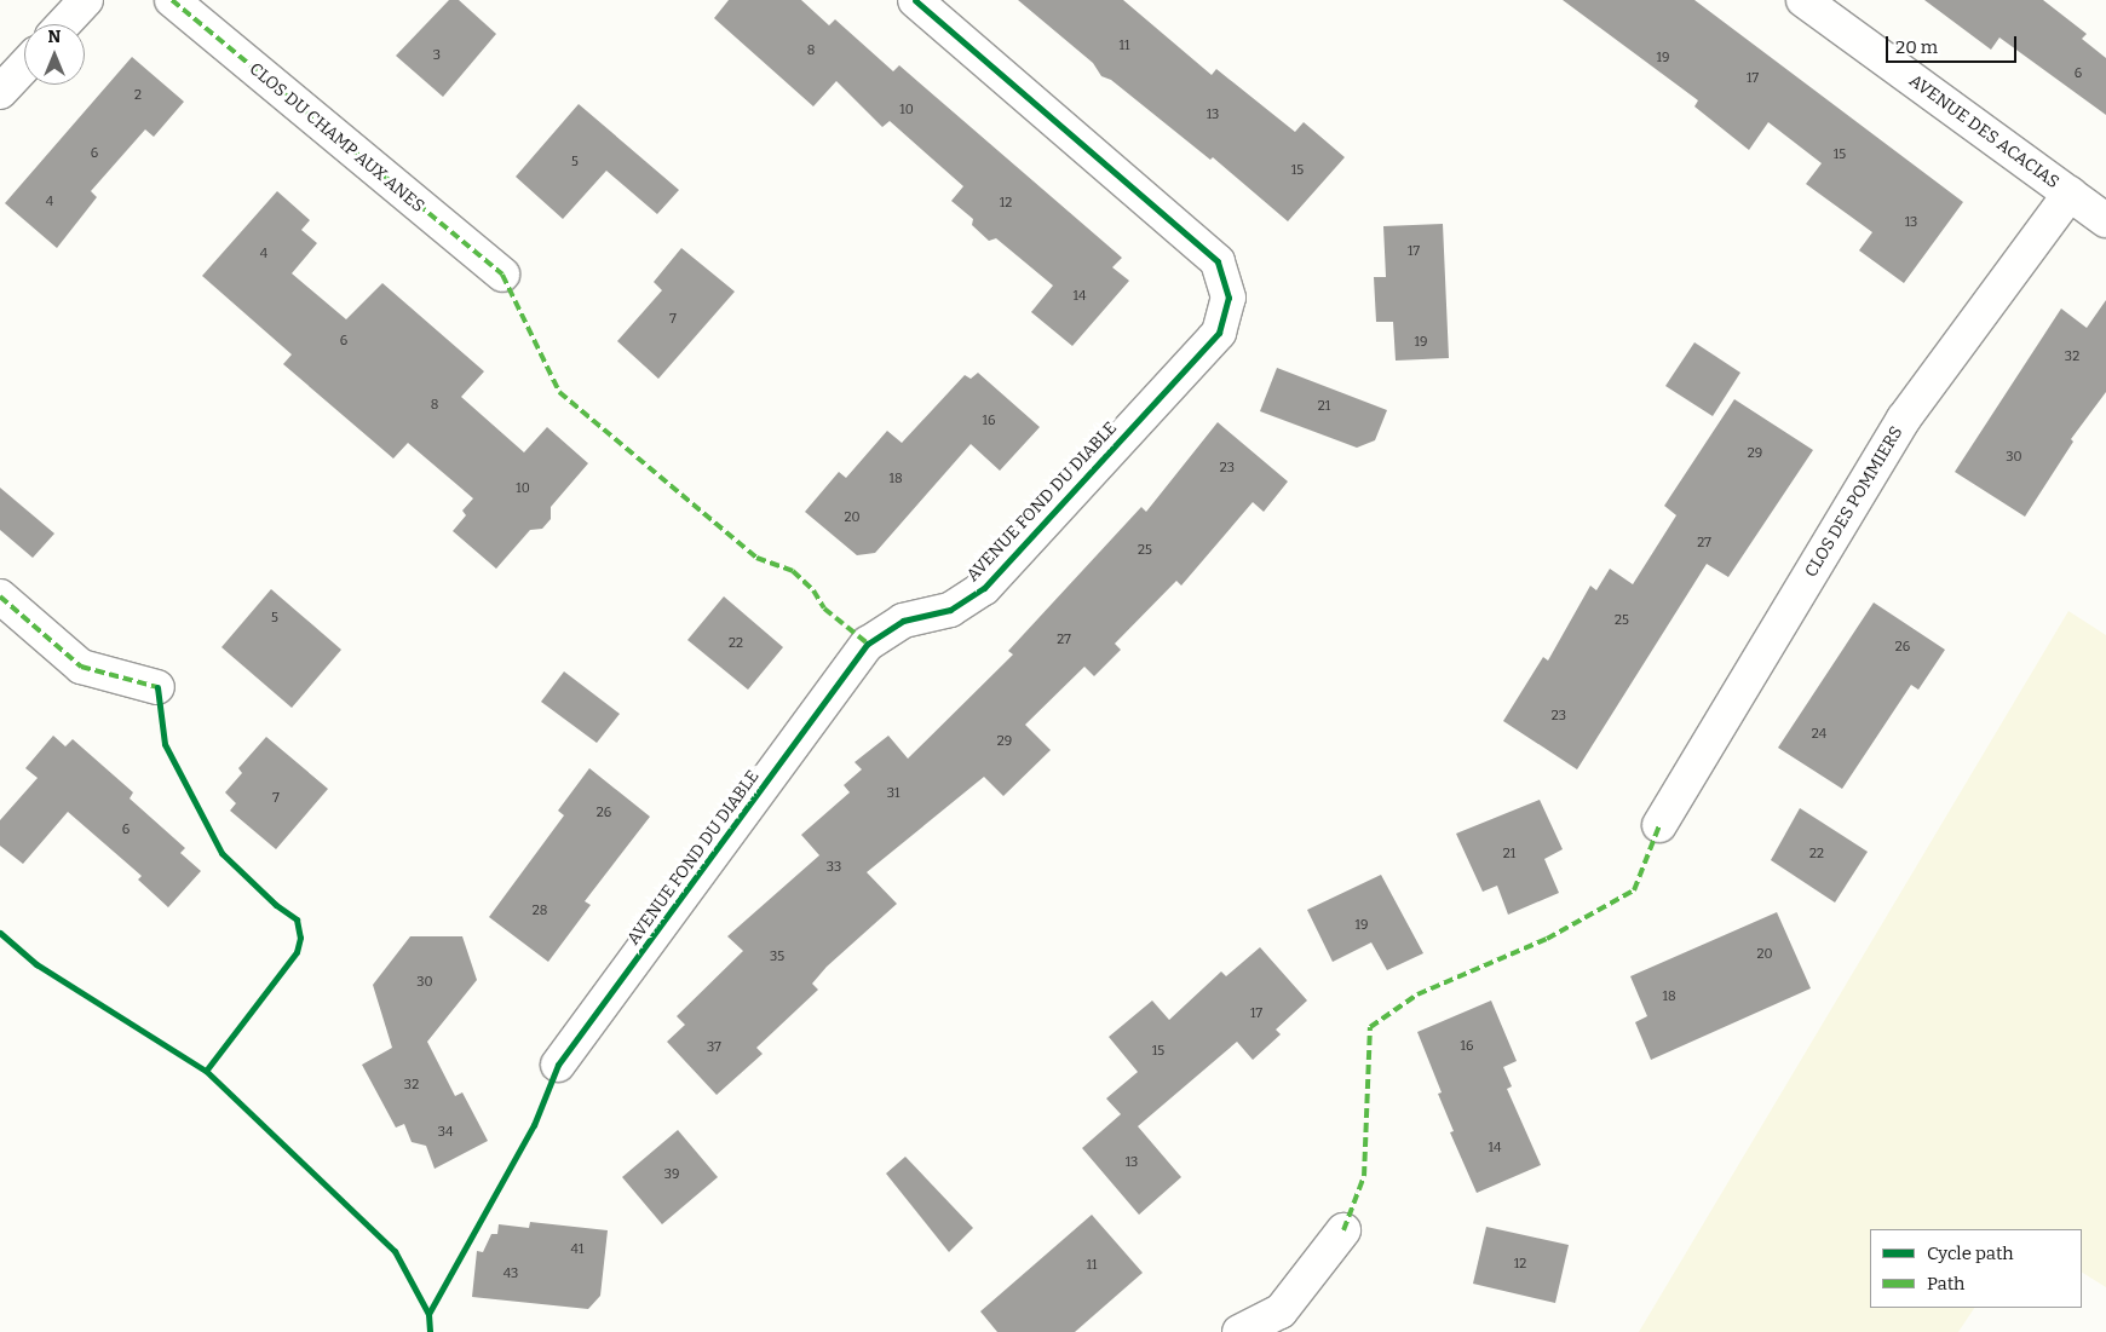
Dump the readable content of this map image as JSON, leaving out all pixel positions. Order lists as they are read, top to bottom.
{
  "streets": {
    "street": [
      "AVENUE DES ACACIAS",
      "CLOS DU CHAMP AUX ANES",
      "AVENUE FOND DU DIABLE",
      "CLOS DES POMMIERS"
    ]
  },
  "crossings": [
    ["AVENUE DES ACACIAS", "CLOS DES POMMIERS"]
  ],
  "house_numbers": [
    "11",
    "8",
    "3",
    "19",
    "6",
    "17",
    "2",
    "10",
    "13",
    "6",
    "15",
    "5",
    "15",
    "4",
    "12",
    "13",
    "17",
    "4",
    "14",
    "7",
    "6",
    "19",
    "32",
    "8",
    "21",
    "16",
    "29",
    "30",
    "23",
    "18",
    "10",
    "20",
    "27",
    "25",
    "5",
    "25",
    "27",
    "22",
    "26",
    "23",
    "24",
    "29",
    "31",
    "7",
    "26",
    "6",
    "21",
    "22",
    "33",
    "28",
    "19",
    "20",
    "35",
    "30",
    "18",
    "17",
    "16",
    "37",
    "15",
    "32",
    "34",
    "14",
    "13",
    "39",
    "41",
    "12",
    "11",
    "43"
  ],
  "legend": ["Cycle path", "Path"],
  "scale_bar": "20 m",
  "north": "top"
}
